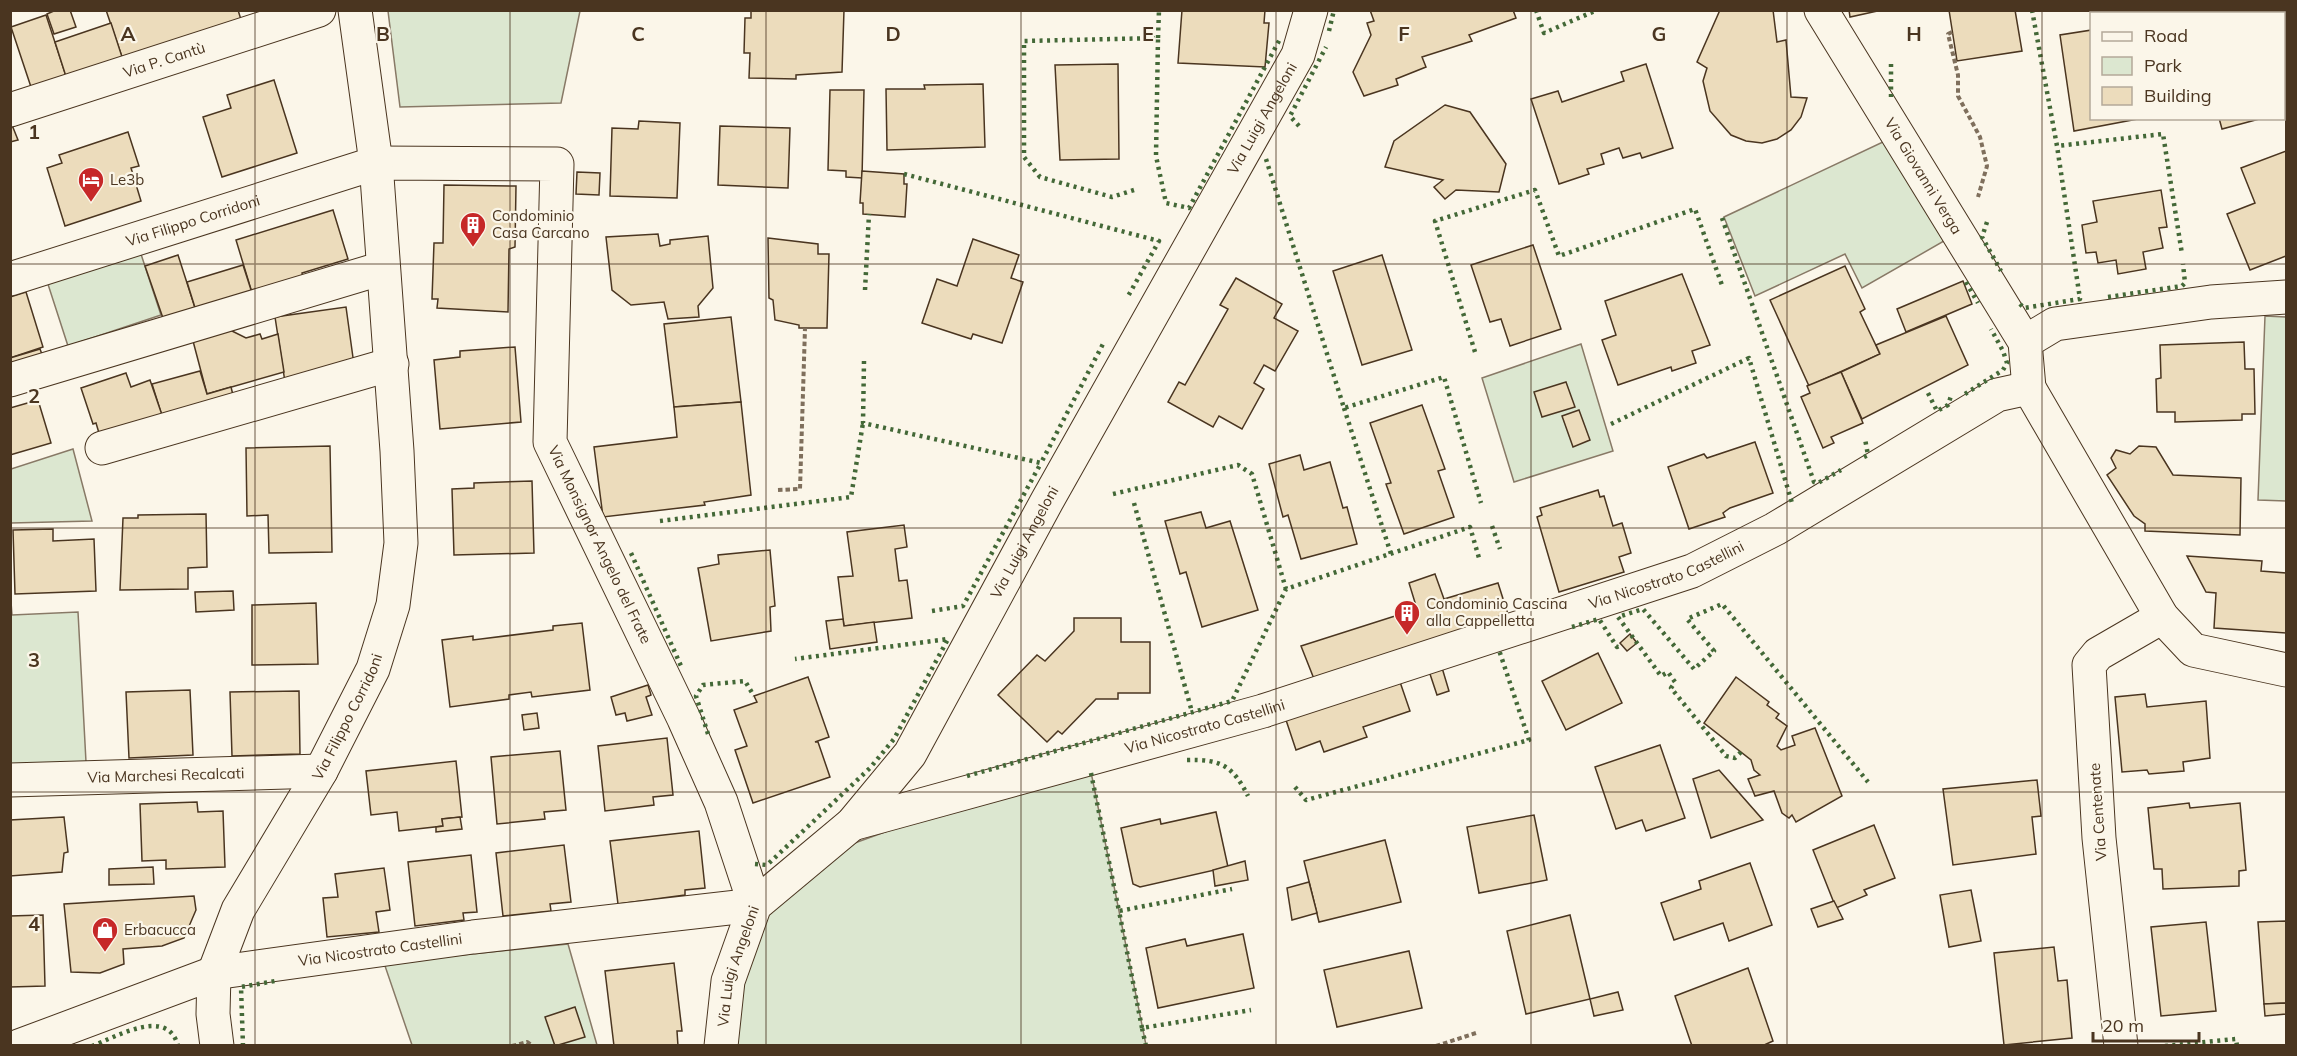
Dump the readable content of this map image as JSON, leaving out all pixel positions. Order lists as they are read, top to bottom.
{
  "streets": {
    "street": [
      "Via P. Cantù",
      "Via Luigi Angeloni",
      "Via Giovanni Verga",
      "Via Filippo Corridoni",
      "Via Monsignor Angelo del Frate",
      "Via Nicostrato Castellini",
      "Via Marchesi Recalcati",
      "Via Centenate"
    ]
  },
  "crossings": [
    ["Via Luigi Angeloni", "Via Monsignor Angelo del Frate"],
    ["Via Luigi Angeloni", "Via Nicostrato Castellini"],
    ["Via Giovanni Verga", "Via Nicostrato Castellini"],
    ["Via Filippo Corridoni", "Via Monsignor Angelo del Frate"],
    ["Via Filippo Corridoni", "Via Nicostrato Castellini"],
    ["Via Filippo Corridoni", "Via Marchesi Recalcati"],
    ["Via Monsignor Angelo del Frate", "Via Nicostrato Castellini"]
  ],
  "places": {
    "hotel": ["Le3b"],
    "building": ["Condominio Casa Carcano", "Condominio Cascina alla Cappelletta"],
    "shop": ["Erbacucca"]
  },
  "legend": ["Road", "Park", "Building"],
  "scale_bar": "20 m",
  "grid": {
    "columns": [
      "A",
      "B",
      "C",
      "D",
      "E",
      "F",
      "G",
      "H"
    ],
    "rows": [
      "1",
      "2",
      "3",
      "4"
    ]
  }
}
